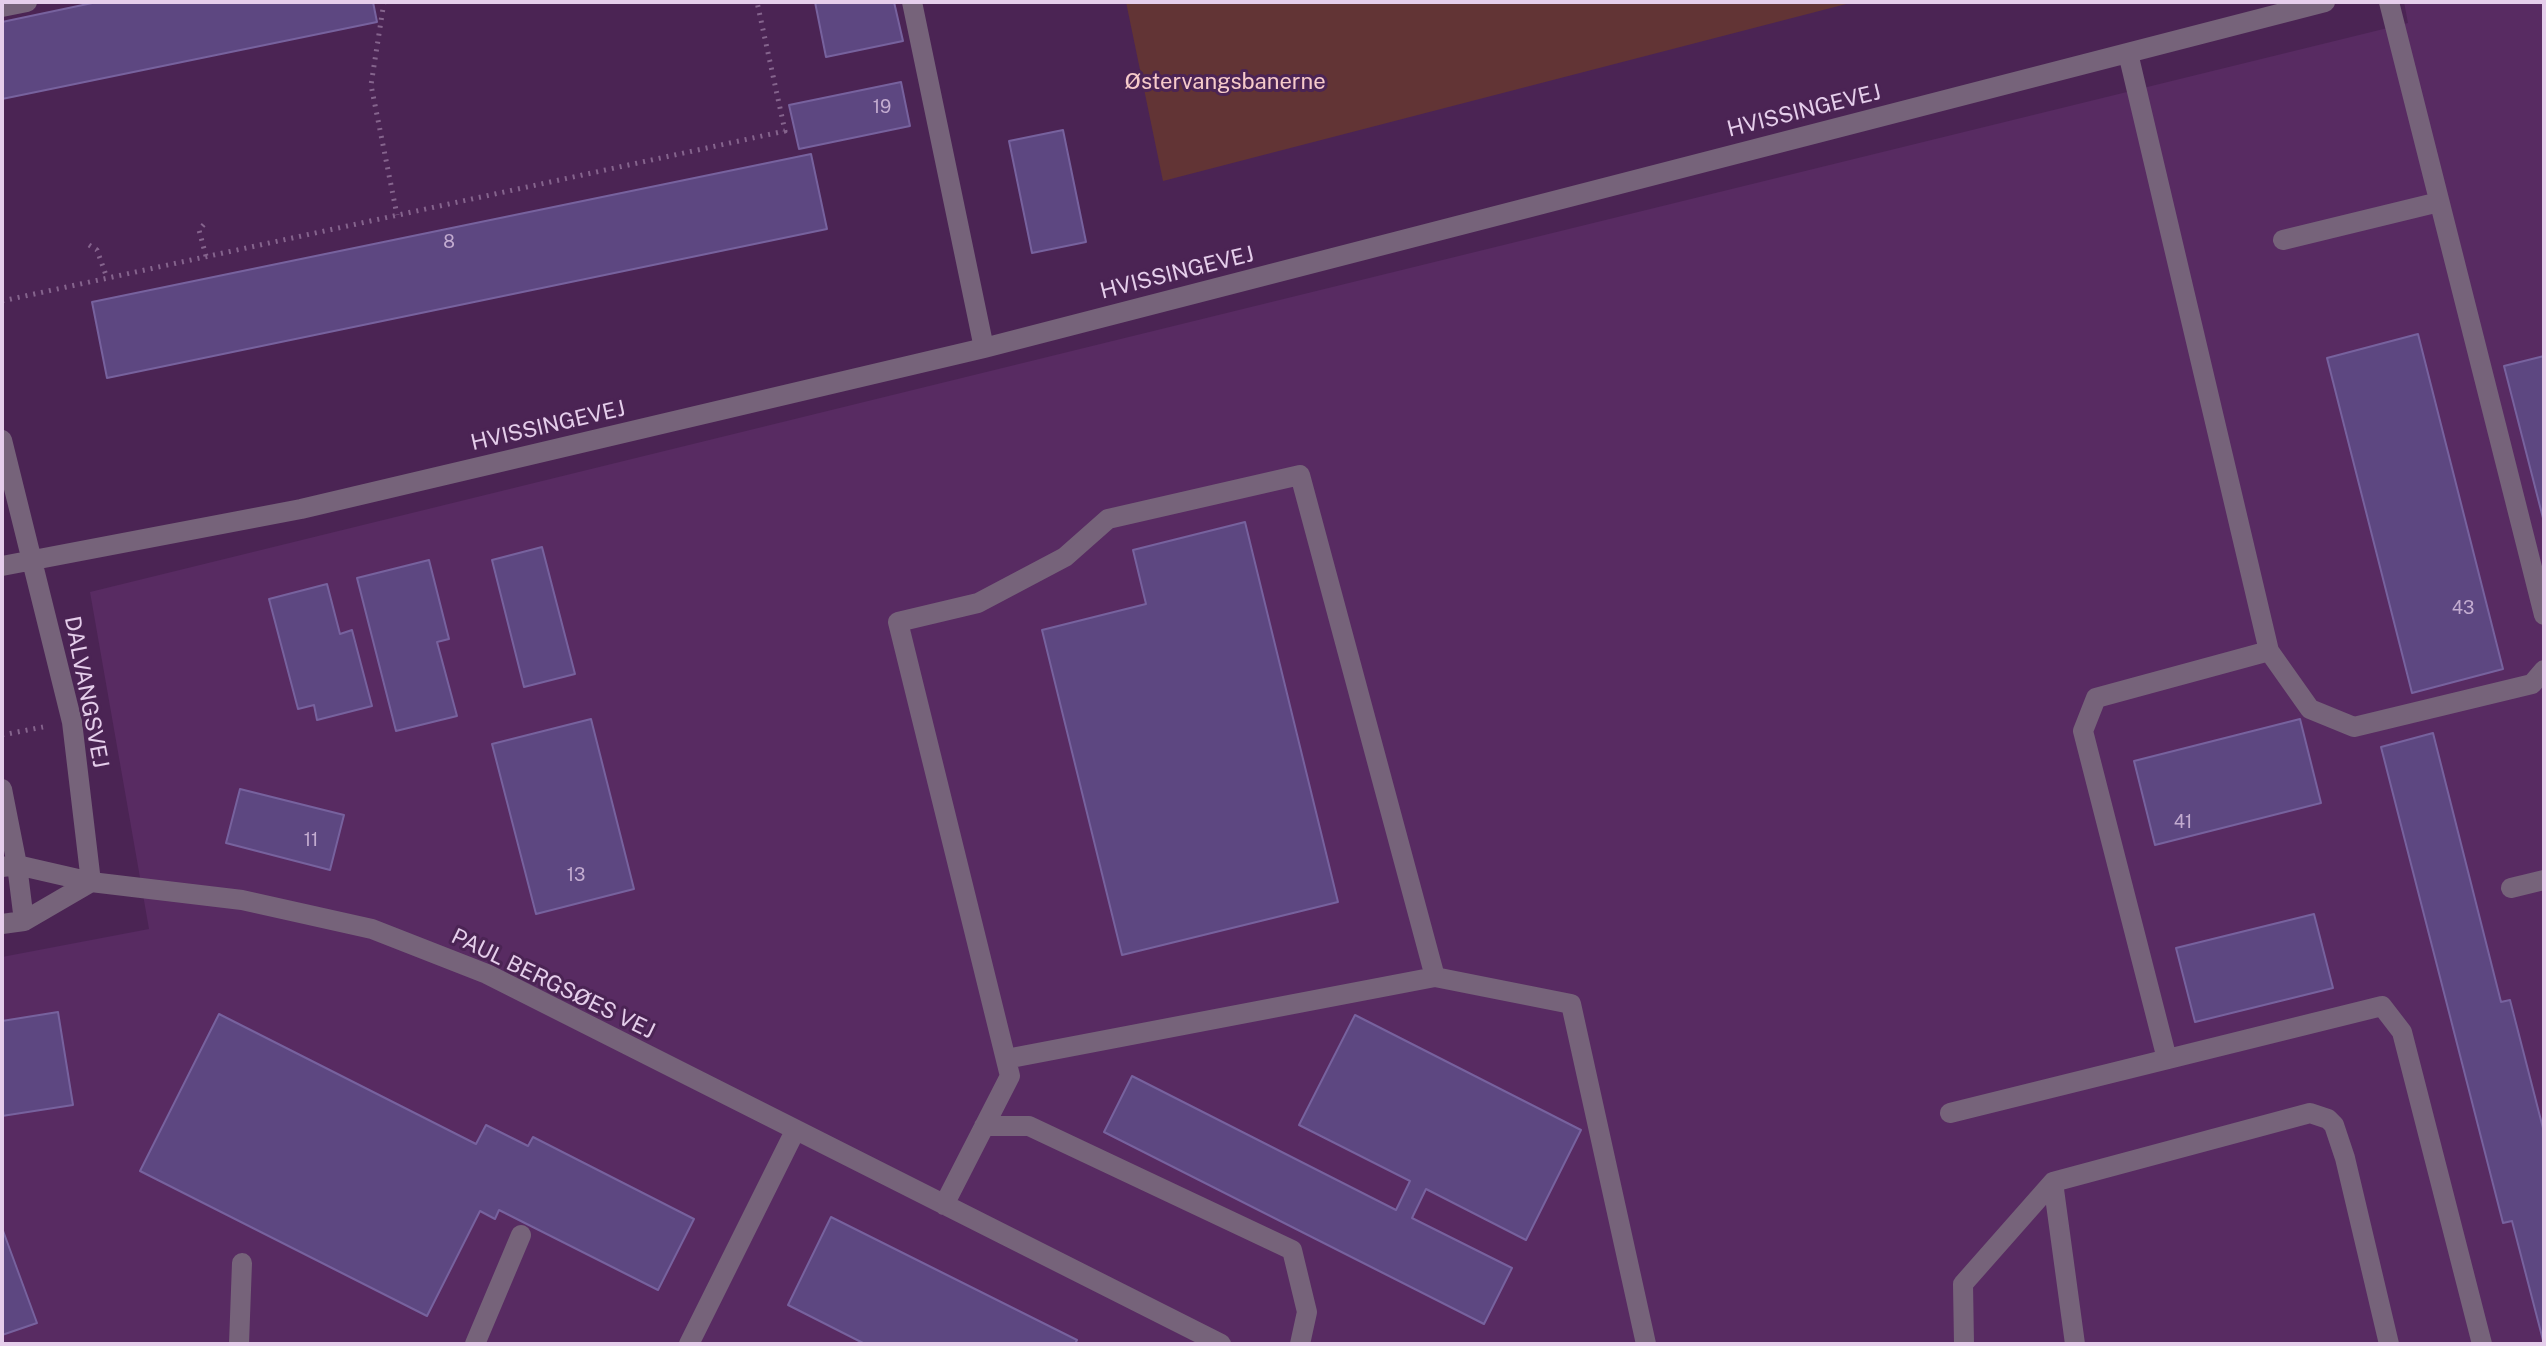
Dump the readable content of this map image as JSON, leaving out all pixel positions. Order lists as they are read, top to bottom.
{
  "streets": {
    "street": ["HVISSINGEVEJ", "DALVANGSVEJ", "PAUL BERGSØES VEJ"]
  },
  "crossings": [
    ["HVISSINGEVEJ", "DALVANGSVEJ"],
    ["DALVANGSVEJ", "PAUL BERGSØES VEJ"]
  ],
  "parks": ["Østervangsbanerne"],
  "house_numbers": [
    "19",
    "8",
    "43",
    "41",
    "11",
    "13"
  ]
}
